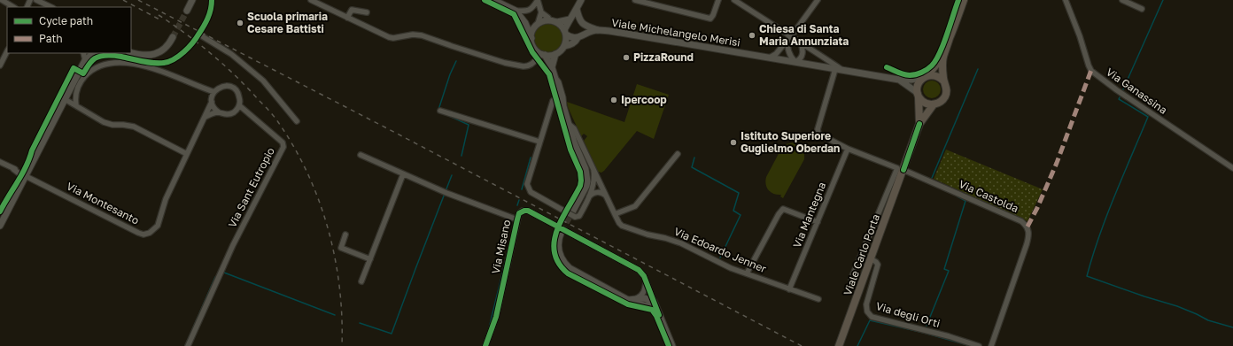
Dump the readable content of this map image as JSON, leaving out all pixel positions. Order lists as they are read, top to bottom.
{
  "streets": {
    "main road": ["Viale Carlo Porta"],
    "street": [
      "Viale Michelangelo Merisi",
      "Via Ganassina",
      "Via Sant Eutropio",
      "Via Castolda",
      "Via Montesanto",
      "Via Mantegna",
      "Via Misano",
      "Via Edoardo Jenner",
      "Via degli Orti"
    ]
  },
  "crossings": [
    ["Via Sant Eutropio", "Via Montesanto"],
    ["Via Castolda", "Viale Carlo Porta"],
    ["Via Mantegna", "Via Edoardo Jenner"],
    ["Viale Carlo Porta", "Via degli Orti"]
  ],
  "places": [
    "Scuola primaria Cesare Battisti",
    "Chiesa di Santa Maria Annunziata",
    "PizzaRound",
    "Ipercoop",
    "Istituto Superiore Guglielmo Oberdan"
  ],
  "legend": ["Cycle path", "Path"]
}
